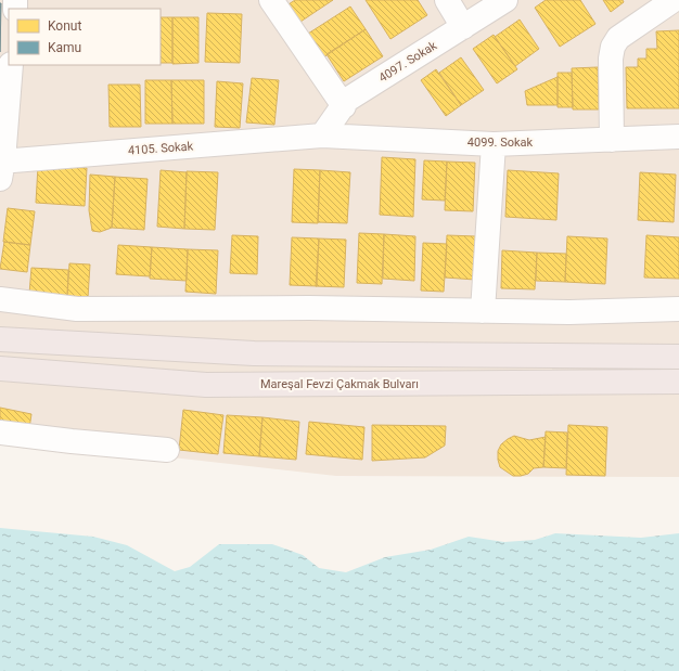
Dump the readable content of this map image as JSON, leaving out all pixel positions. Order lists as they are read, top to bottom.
{
  "streets": {
    "highway": ["Mareşal Fevzi Çakmak Bulvarı"],
    "street": ["4097. Sokak", "4099. Sokak", "4105. Sokak"]
  },
  "crossings": [
    ["4097. Sokak", "4099. Sokak"],
    ["4097. Sokak", "4105. Sokak"],
    ["4099. Sokak", "4105. Sokak"]
  ],
  "legend": ["Konut", "Kamu"]
}
